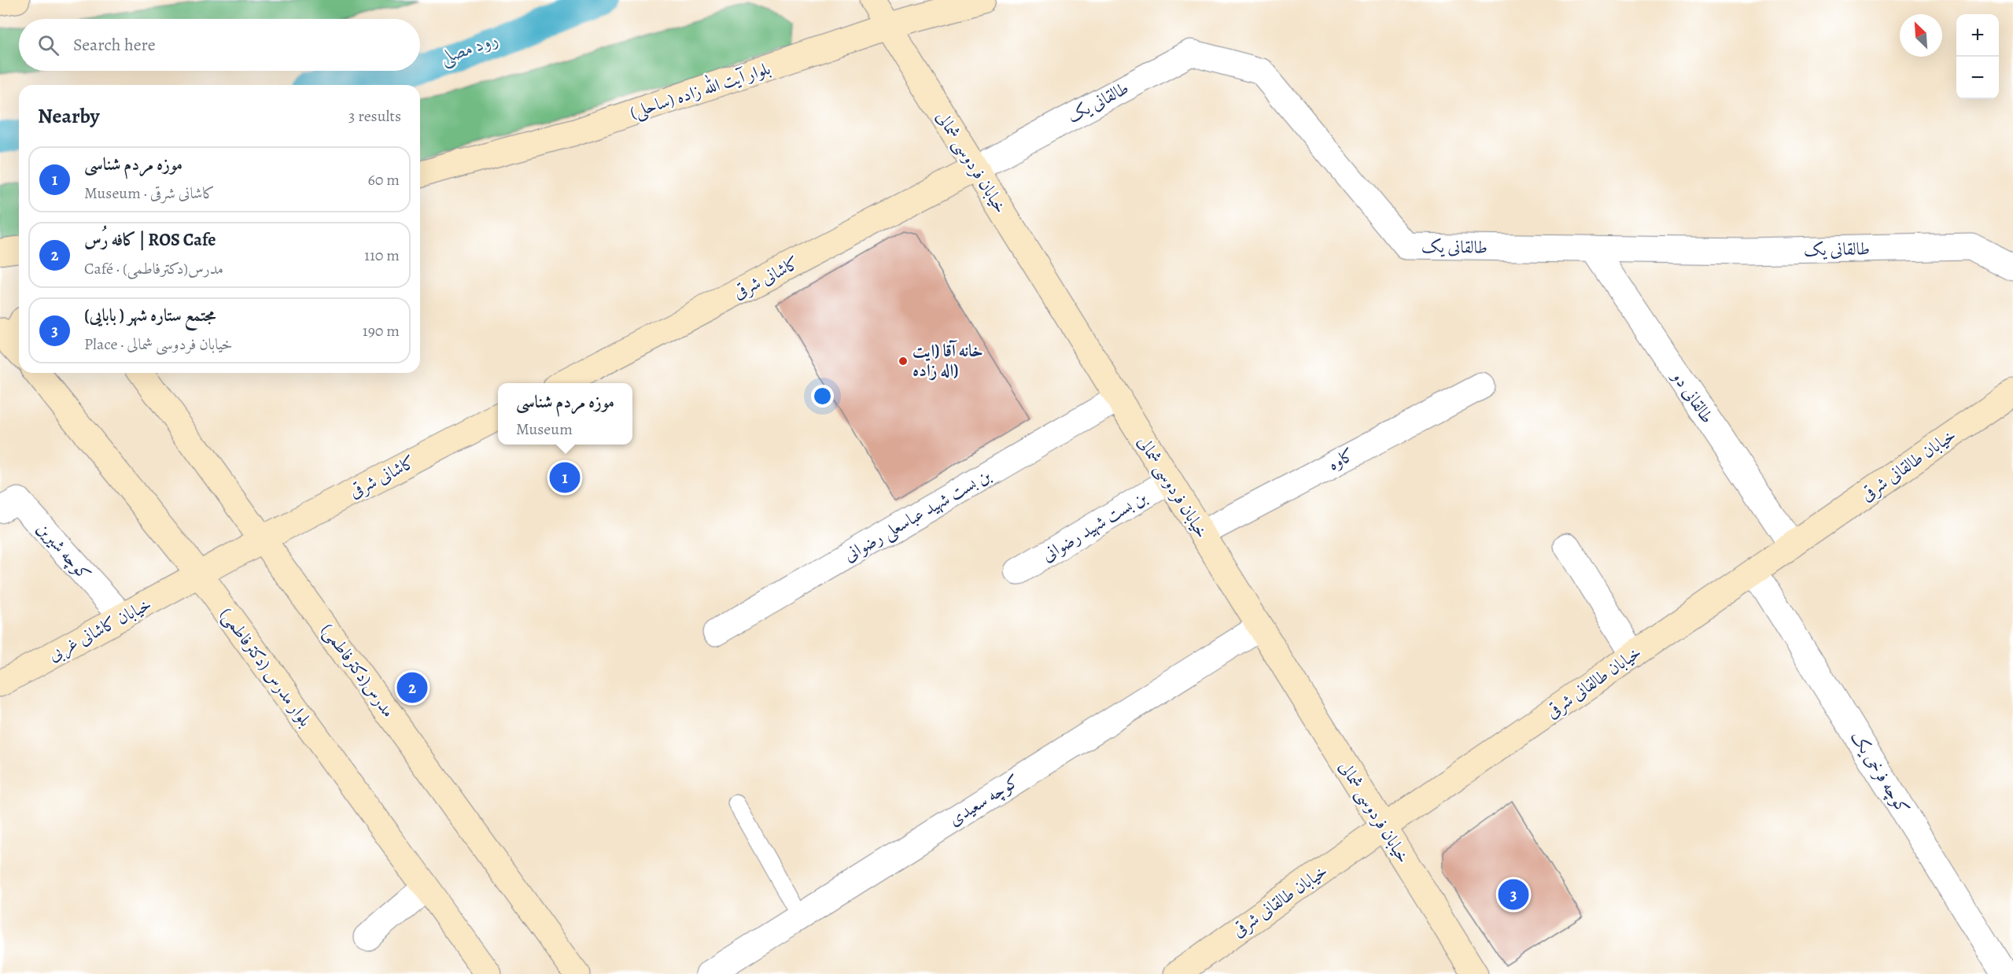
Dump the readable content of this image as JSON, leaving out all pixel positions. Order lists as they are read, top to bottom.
{
  "streets": {
    "street": [
      "بلوار آیت الله زاده (ساحلی)",
      "طالقانی یک",
      "خیابان فردوسی شمالی",
      "کاشانی شرقی",
      "طالقانی دو",
      "کاوه",
      "خیابان طالقانی شرقی",
      "بن بست شهید عباسعلی رضوانی",
      "بن بست شهید رضوانی",
      "کوچه شیرین",
      "خیابان کاشانی غربی",
      "بلوار مدرس (دکترفاطمی)",
      "مدرس(دکترفاطمی)",
      "کوچه فرخی یک",
      "کوچه سعیدی"
    ]
  },
  "crossings": [
    ["بلوار آیت الله زاده (ساحلی)", "خیابان فردوسی شمالی"],
    ["طالقانی یک", "خیابان فردوسی شمالی"],
    ["طالقانی یک", "کاشانی شرقی"],
    ["طالقانی یک", "طالقانی دو"],
    ["خیابان فردوسی شمالی", "کاشانی شرقی"],
    ["خیابان فردوسی شمالی", "کاوه"],
    ["خیابان فردوسی شمالی", "خیابان طالقانی شرقی"],
    ["خیابان فردوسی شمالی", "بن بست شهید عباسعلی رضوانی"],
    ["خیابان فردوسی شمالی", "بن بست شهید رضوانی"],
    ["خیابان فردوسی شمالی", "کوچه سعیدی"],
    ["کاشانی شرقی", "خیابان کاشانی غربی"],
    ["کاشانی شرقی", "بلوار مدرس (دکترفاطمی)"],
    ["کاشانی شرقی", "مدرس(دکترفاطمی)"],
    ["طالقانی دو", "خیابان طالقانی شرقی"],
    ["خیابان طالقانی شرقی", "کوچه فرخی یک"],
    ["کوچه شیرین", "خیابان کاشانی غربی"],
    ["خیابان کاشانی غربی", "بلوار مدرس (دکترفاطمی)"]
  ],
  "water": ["رود مصلی"],
  "places": ["خانه آقا (ایت اله زاده)"],
  "north": "top left",
  "page": {
    "map_buttons": ["+", "−"],
    "search": "Search here",
    "heading": ["Nearby", "3 results"],
    "list": [
      {
        "mark": "1",
        "name": "موزه مردم شناسی",
        "note": "Museum · کاشانی شرقی",
        "value": "60 m"
      },
      {
        "mark": "2",
        "name": "کافه رُس | ROS Cafe",
        "note": "Café · مدرس(دکترفاطمی)",
        "value": "110 m"
      },
      {
        "mark": "3",
        "name": "مجتمع ستاره شهر ( بابایی)",
        "note": "Place · خیابان فردوسی شمالی",
        "value": "190 m"
      }
    ],
    "popup": ["موزه مردم شناسی", "Museum"],
    "pins": ["1", "2", "3"]
  }
}
